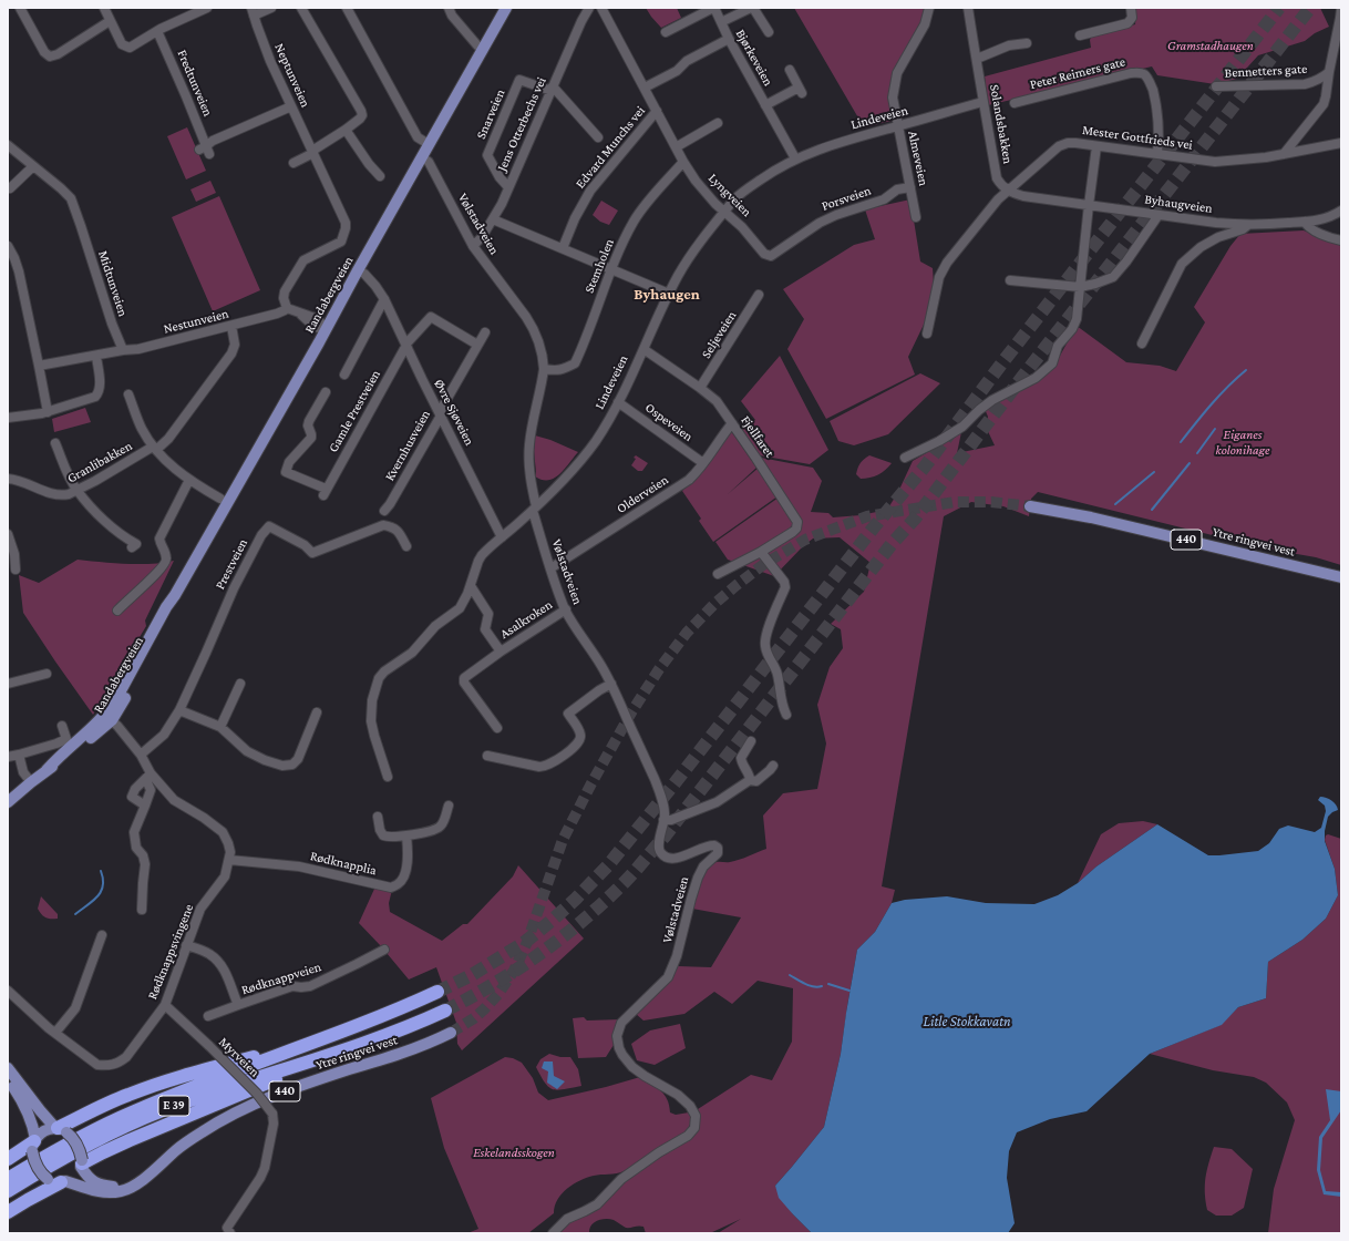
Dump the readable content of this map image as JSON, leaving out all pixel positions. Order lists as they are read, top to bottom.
{
  "streets": {
    "highway": ["E 39"],
    "main road": ["Randabergveien", "440", "Ytre ringvei vest"],
    "street": [
      "Bjørkeveien",
      "Bennetters gate",
      "Peter Reimers gate",
      "Neptunveien",
      "Fredtunveien",
      "Snarveien",
      "Lindeveien",
      "Jens Otterbechs vei",
      "Solandsbakken",
      "Mester Gottfrieds vei",
      "Edvard Munchs vei",
      "Almeveien",
      "Lyngveien",
      "Porsveien",
      "Byhaugveien",
      "Vølstadveien",
      "Stemholen",
      "Midtunveien",
      "Nestunveien",
      "Seljeveien",
      "Gamle Prestveien",
      "Øvre Sjøveien",
      "Ospeveien",
      "Fjellfaret",
      "Kvernhusveien",
      "Granlibakken",
      "Olderveien",
      "Prestveien",
      "Asalkroken",
      "Rødknapplia",
      "Rødknappsvingene",
      "Rødknappveien",
      "Myrveien"
    ]
  },
  "crossings": [
    ["Bjørkeveien", "Lindeveien"],
    ["Peter Reimers gate", "Mester Gottfrieds vei"],
    ["Neptunveien", "Fredtunveien"],
    ["Neptunveien", "Nestunveien"],
    ["Snarveien", "Jens Otterbechs vei"],
    ["Lindeveien", "Solandsbakken"],
    ["Lindeveien", "Almeveien"],
    ["Lindeveien", "Lyngveien"],
    ["Lindeveien", "Vølstadveien"],
    ["Lindeveien", "Øvre Sjøveien"],
    ["Lindeveien", "Ospeveien"],
    ["Lindeveien", "Fjellfaret"],
    ["Lindeveien", "Asalkroken"],
    ["Jens Otterbechs vei", "Vølstadveien"],
    ["Solandsbakken", "Mester Gottfrieds vei"],
    ["Solandsbakken", "Byhaugveien"],
    ["Mester Gottfrieds vei", "Byhaugveien"],
    ["Edvard Munchs vei", "Lyngveien"],
    ["Almeveien", "Porsveien"],
    ["Lyngveien", "Porsveien"],
    ["Lyngveien", "Stemholen"],
    ["Vølstadveien", "Stemholen"],
    ["Vølstadveien", "Randabergveien"],
    ["Vølstadveien", "Olderveien"],
    ["Vølstadveien", "Asalkroken"],
    ["Midtunveien", "Nestunveien"],
    ["Randabergveien", "Øvre Sjøveien"],
    ["Randabergveien", "Rødknappsvingene"],
    ["Nestunveien", "Granlibakken"],
    ["Seljeveien", "Fjellfaret"],
    ["Gamle Prestveien", "Øvre Sjøveien"],
    ["Gamle Prestveien", "Kvernhusveien"],
    ["Øvre Sjøveien", "Kvernhusveien"],
    ["Ospeveien", "Olderveien"],
    ["Fjellfaret", "Olderveien"],
    ["440", "Ytre ringvei vest"],
    ["Ytre ringvei vest", "E 39"],
    ["Prestveien", "Rødknappsvingene"],
    ["Rødknapplia", "Rødknappsvingene"],
    ["Rødknappsvingene", "Rødknappveien"],
    ["Rødknappsvingene", "Myrveien"]
  ],
  "districts": ["Byhaugen"],
  "water": ["Litle Stokkavatn"],
  "parks": ["Gramstadhaugen", "Eiganes kolonihage", "Eskelandsskogen"]
}
